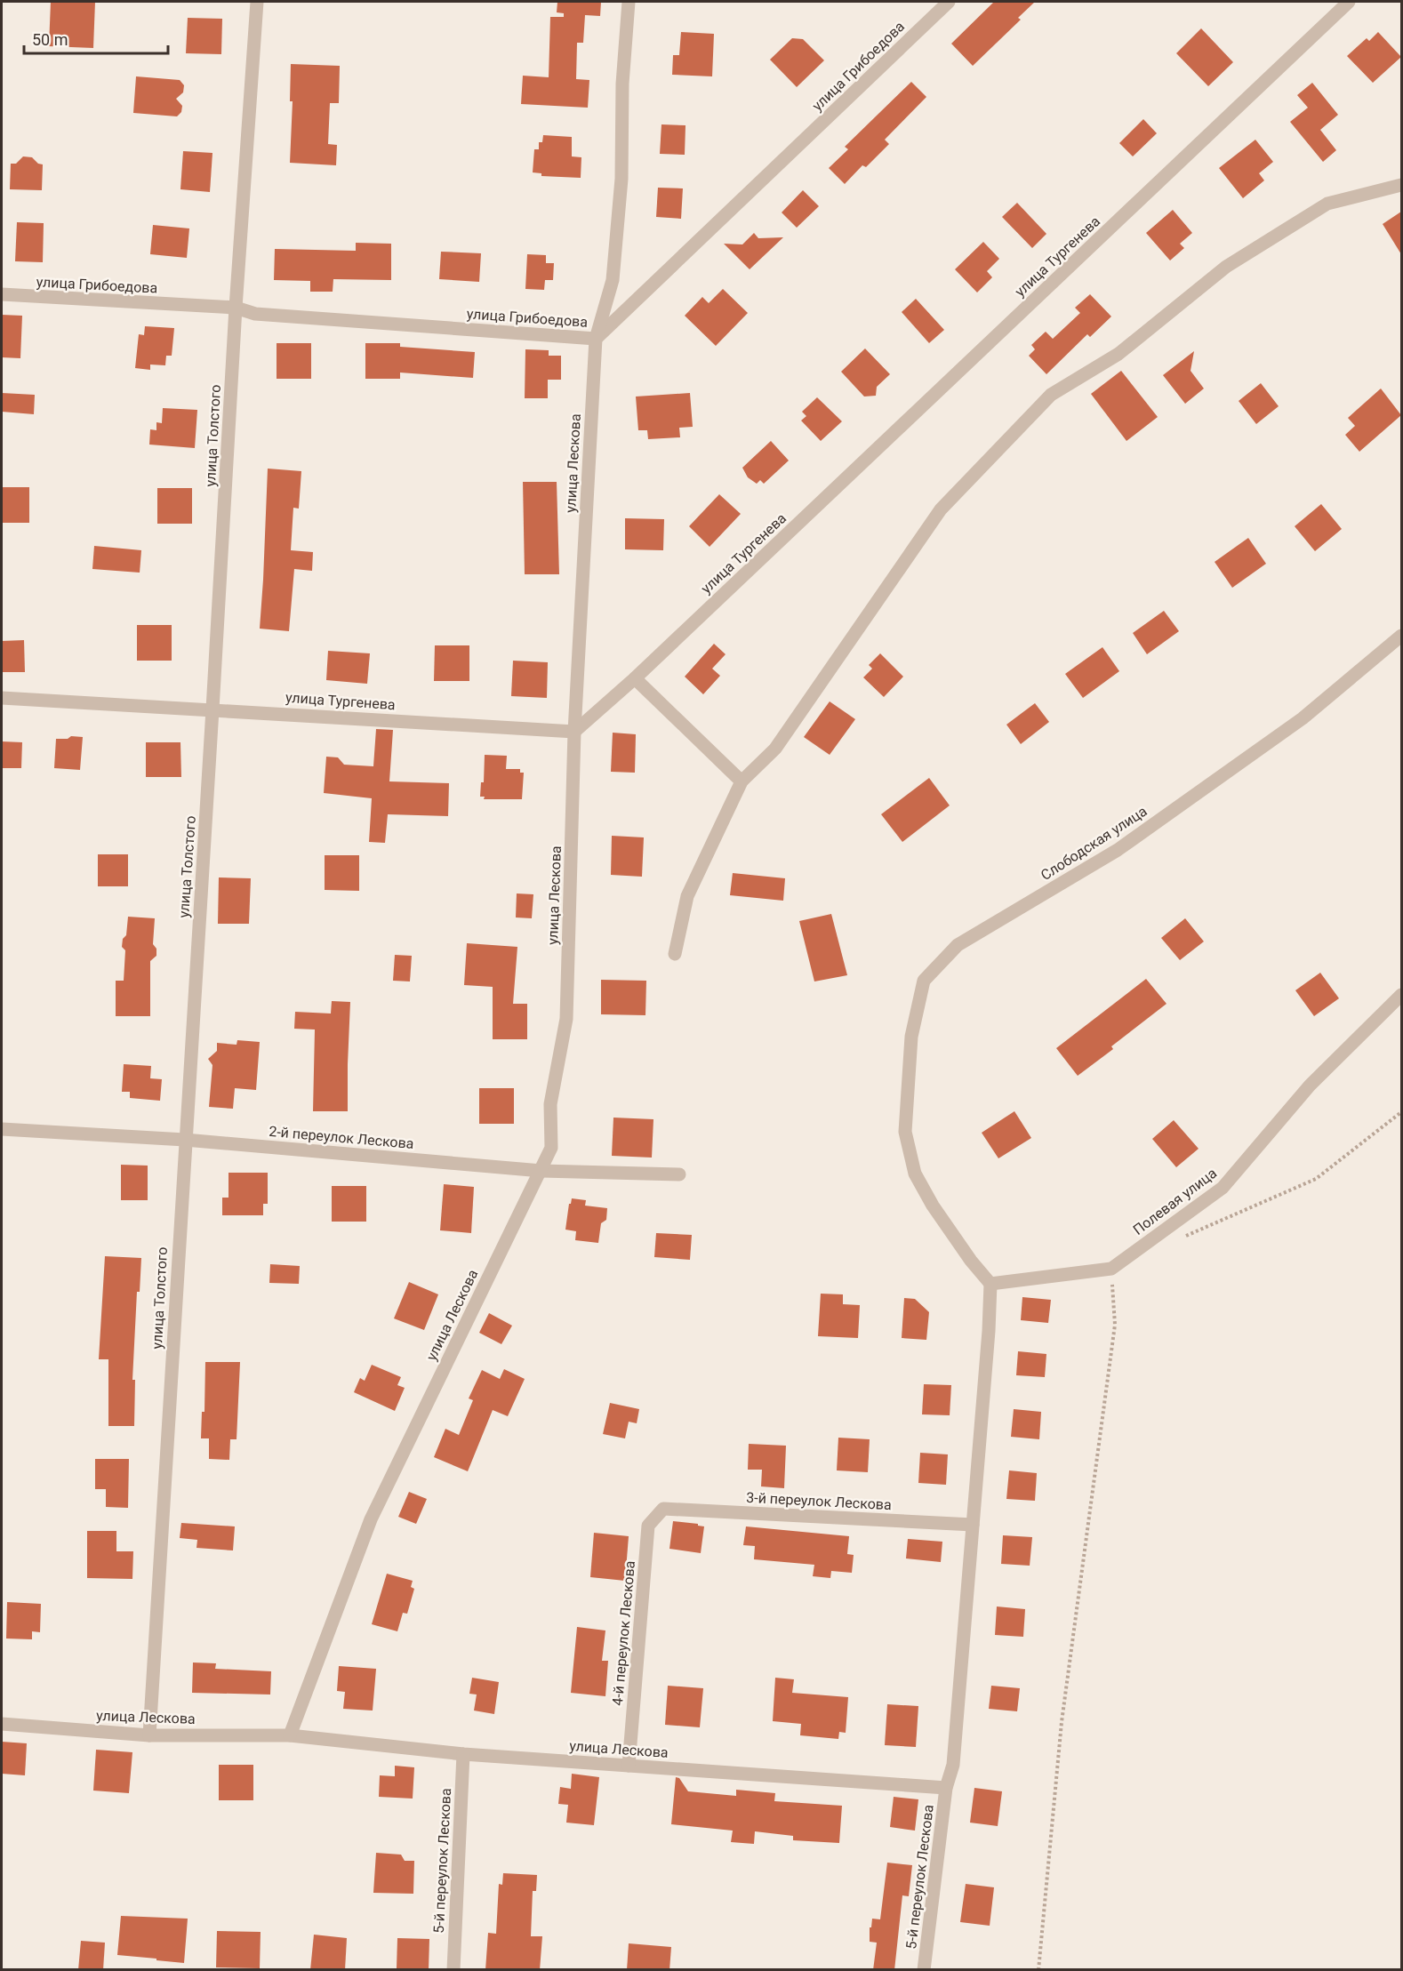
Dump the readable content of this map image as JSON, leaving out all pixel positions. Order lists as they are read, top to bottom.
{
  "streets": {
    "street": [
      "улица Грибоедова",
      "улица Тургенева",
      "улица Толстого",
      "улица Лескова",
      "Слободская улица",
      "2-й переулок Лескова",
      "Полевая улица",
      "3-й переулок Лескова",
      "4-й переулок Лескова",
      "5-й переулок Лескова"
    ]
  },
  "crossings": [
    ["улица Грибоедова", "улица Толстого"],
    ["улица Грибоедова", "улица Лескова"],
    ["улица Тургенева", "улица Толстого"],
    ["улица Тургенева", "улица Лескова"],
    ["улица Толстого", "улица Лескова"],
    ["улица Толстого", "2-й переулок Лескова"],
    ["улица Лескова", "2-й переулок Лескова"],
    ["улица Лескова", "4-й переулок Лескова"],
    ["улица Лескова", "5-й переулок Лескова"],
    ["Слободская улица", "Полевая улица"],
    ["3-й переулок Лескова", "4-й переулок Лескова"]
  ],
  "scale_bar": "50 m"
}
